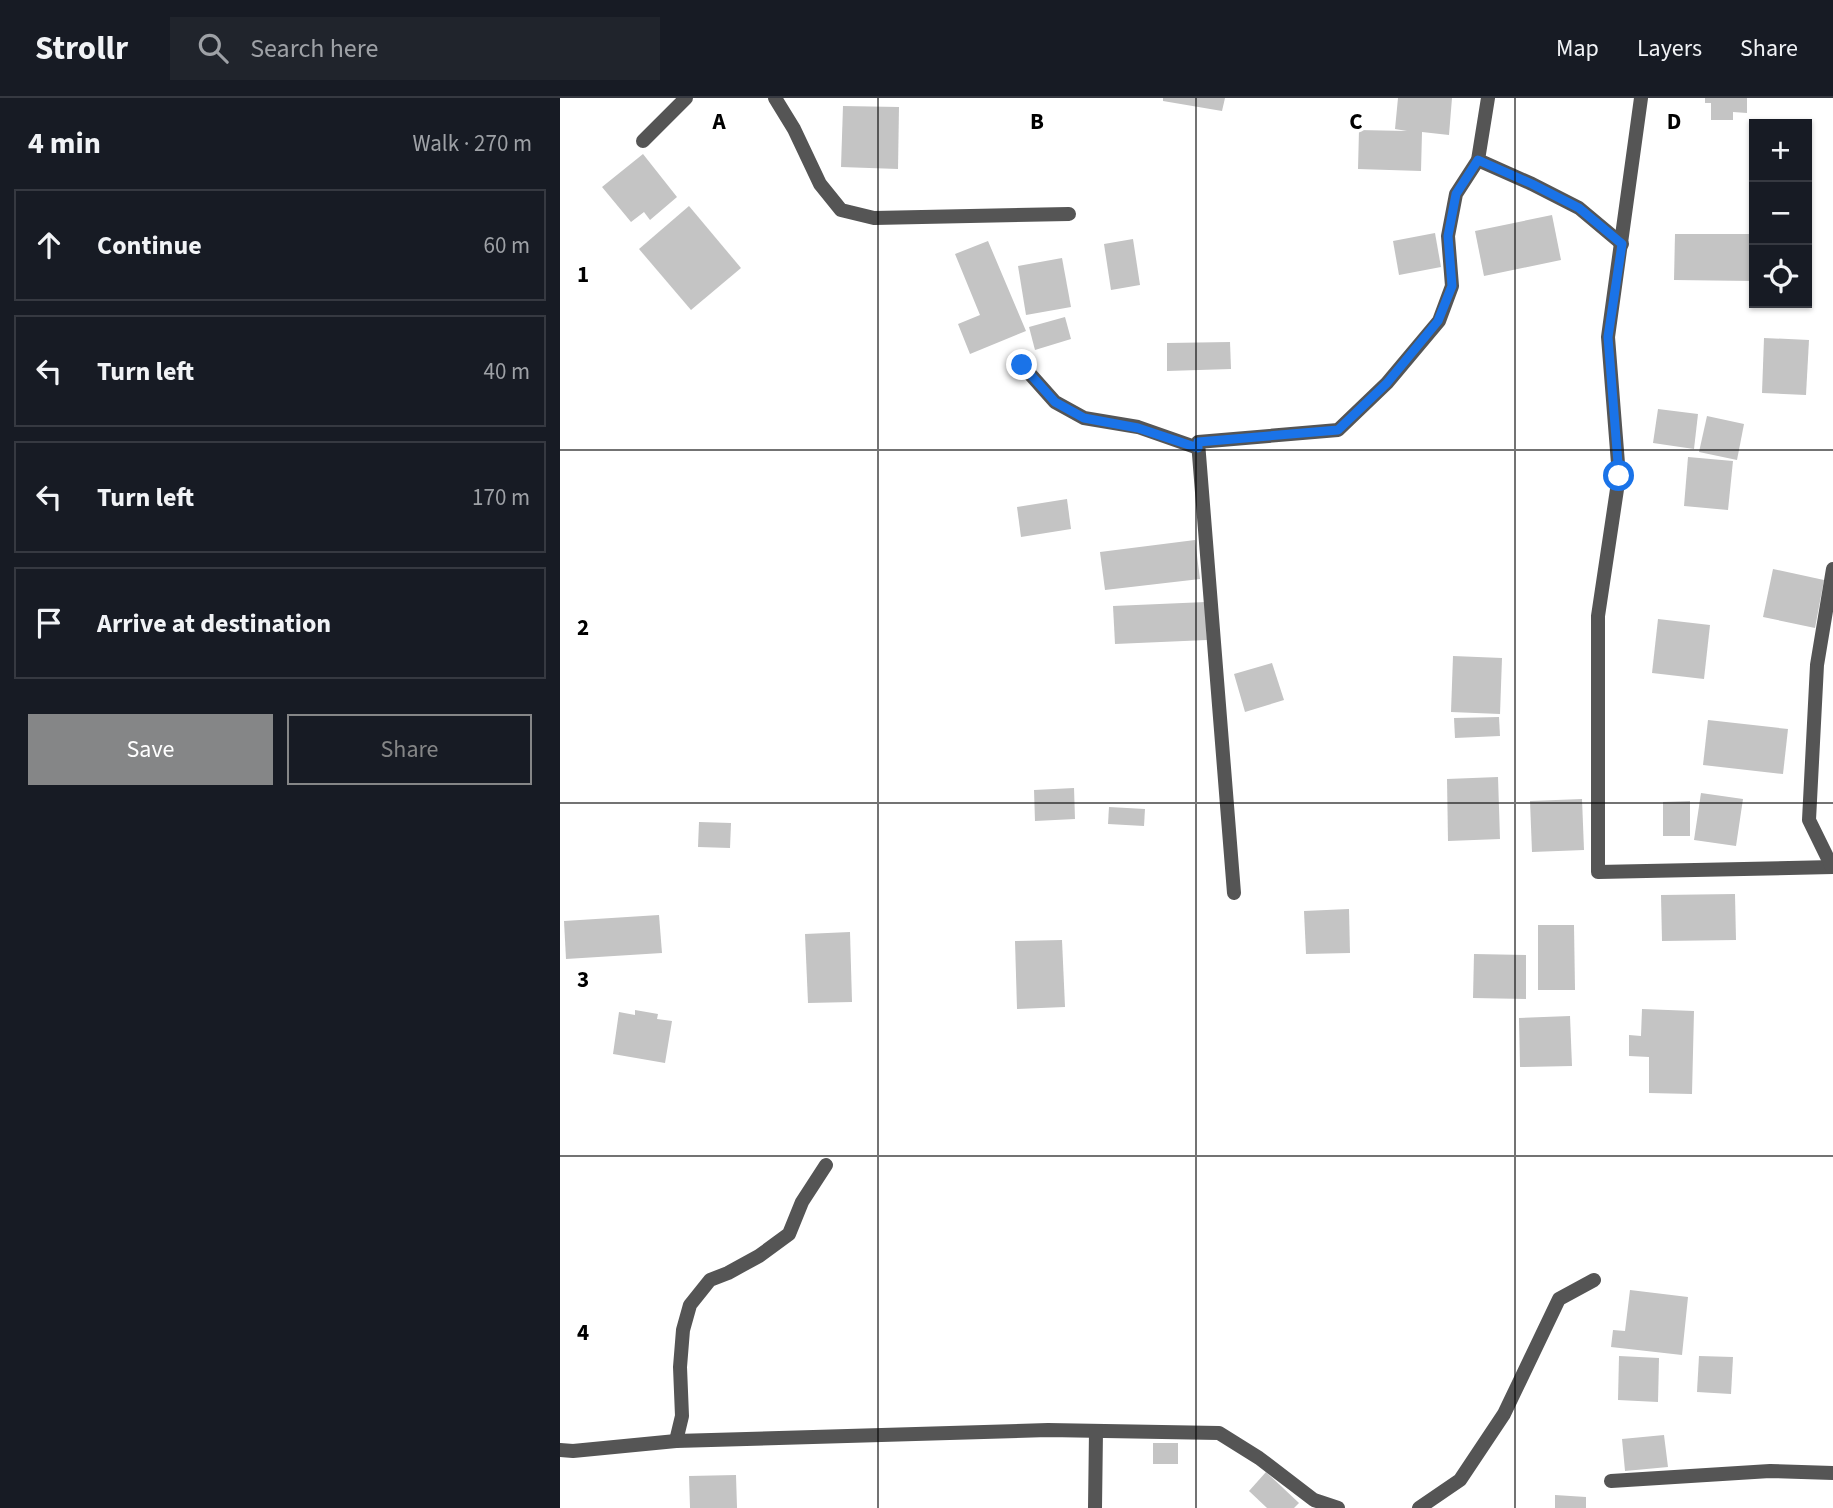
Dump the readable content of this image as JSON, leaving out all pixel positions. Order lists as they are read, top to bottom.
{
  "page": {
    "header": "Strollr",
    "search": "Search here",
    "nav": ["Map", "Layers", "Share"],
    "heading": ["4 min", "Walk · 270 m"],
    "map_buttons": ["+", "−"],
    "list": [
      ["Continue", "60 m"],
      ["Turn left", "40 m"],
      ["Turn left", "170 m"],
      "Arrive at destination"
    ],
    "buttons": ["Save", "Share"]
  },
  "grid": {
    "columns": [
      "A",
      "B",
      "C",
      "D"
    ],
    "rows": [
      "1",
      "2",
      "3",
      "4"
    ]
  }
}
